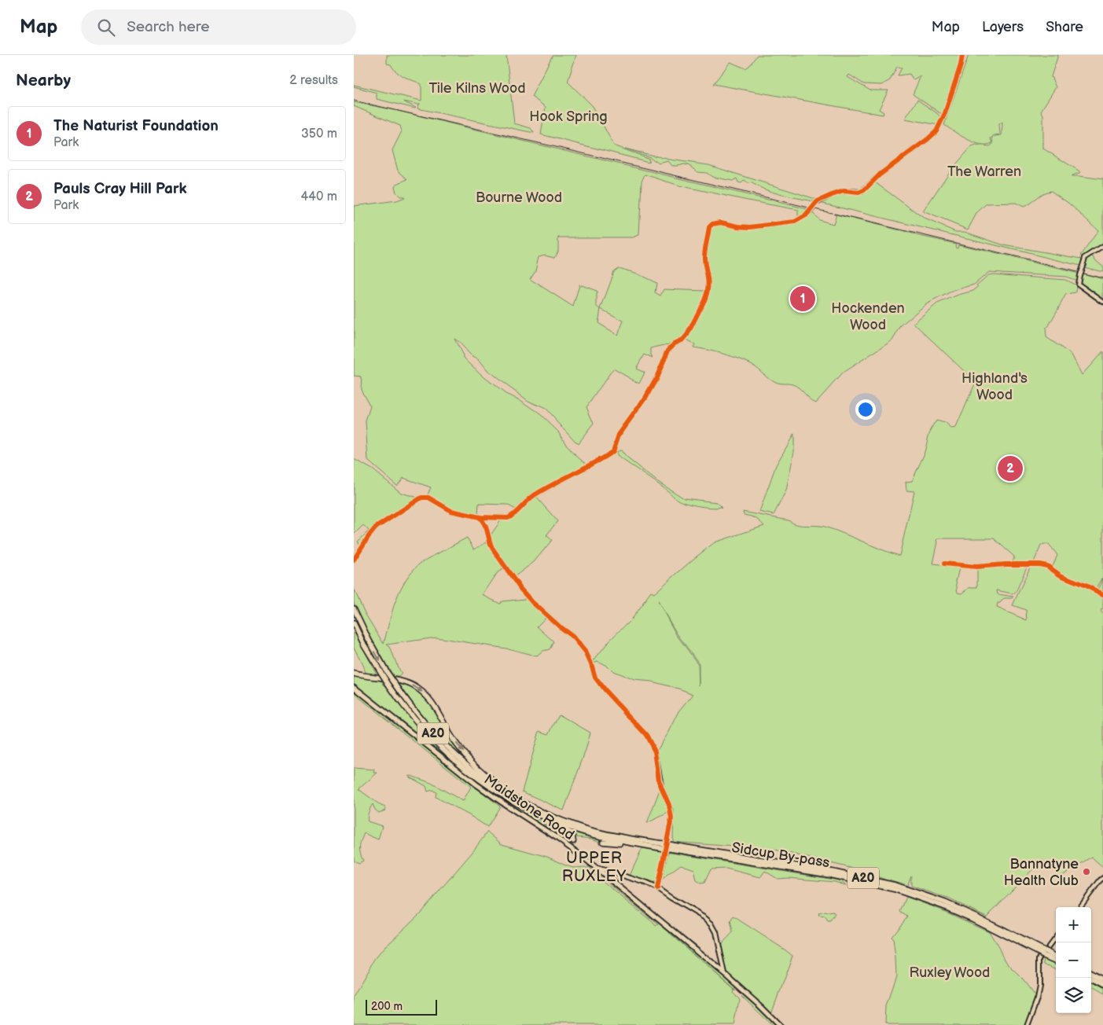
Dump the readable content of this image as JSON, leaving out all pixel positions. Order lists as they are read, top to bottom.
{
  "streets": {
    "highway": ["A20", "Sidcup By-pass"],
    "main road": ["Maidstone Road"]
  },
  "crossings": [
    ["A20", "Sidcup By-pass"]
  ],
  "districts": ["UPPER RUXLEY"],
  "parks": [
    "Tile Kilns Wood",
    "Hook Spring",
    "The Warren",
    "Bourne Wood",
    "Hockenden Wood",
    "Highland's Wood",
    "Ruxley Wood"
  ],
  "places": ["Bannatyne Health Club"],
  "scale_bar": "200 m",
  "page": {
    "header": "Map",
    "search": "Search here",
    "nav": ["Map", "Layers", "Share"],
    "heading": ["Nearby", "2 results"],
    "list": [
      {
        "mark": "1",
        "name": "The Naturist Foundation",
        "note": "Park",
        "value": "350 m"
      },
      {
        "mark": "2",
        "name": "Pauls Cray Hill Park",
        "note": "Park",
        "value": "440 m"
      }
    ],
    "pins": ["1", "2"],
    "map_buttons": ["+", "−"],
    "scale": "200 m"
  }
}
